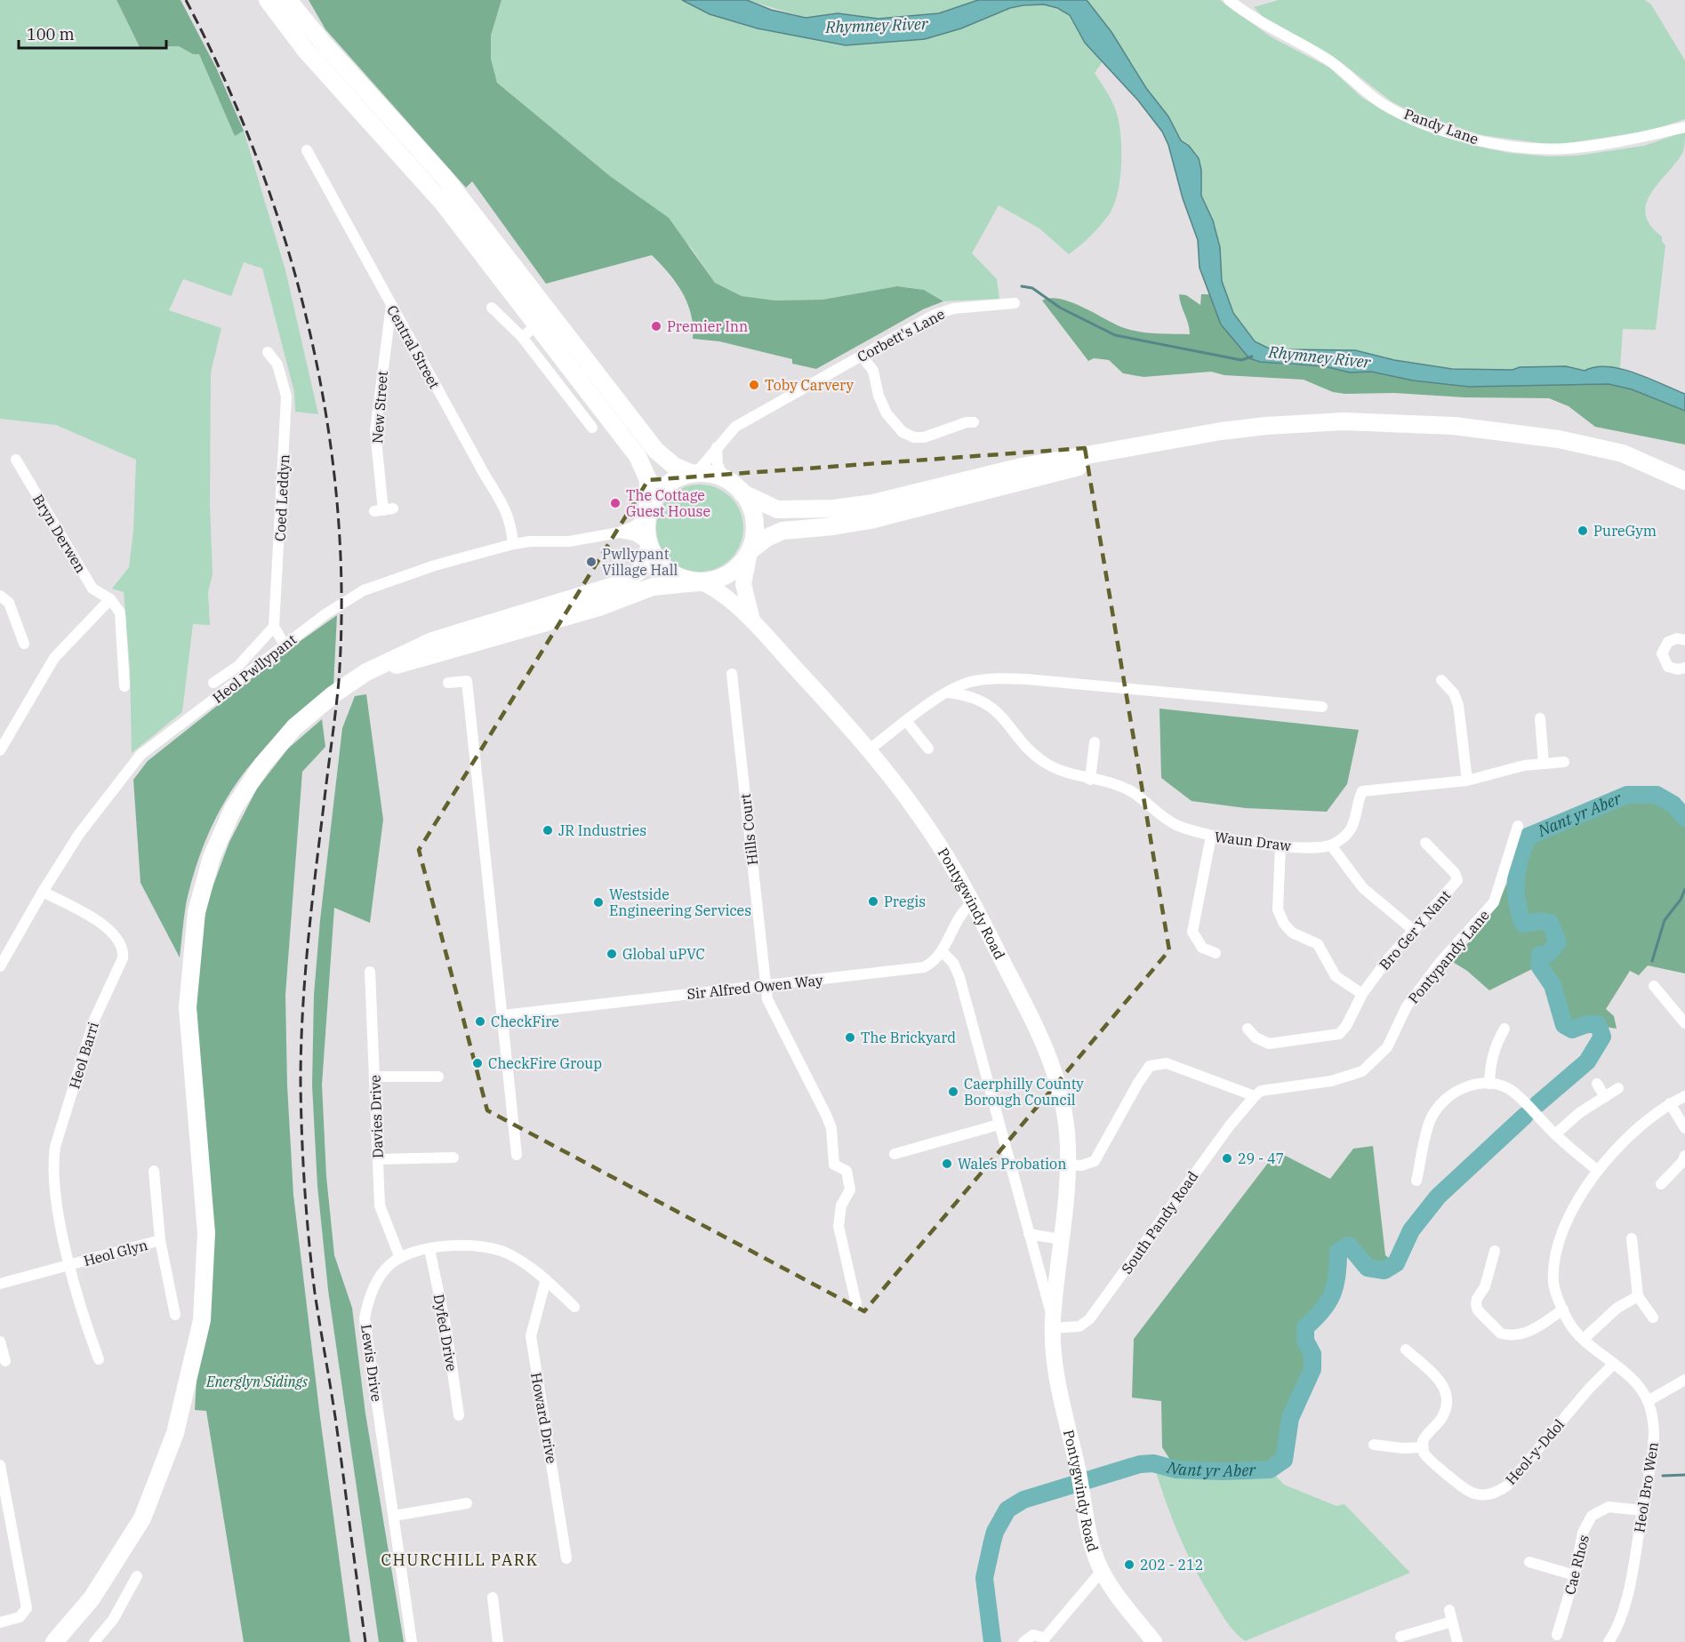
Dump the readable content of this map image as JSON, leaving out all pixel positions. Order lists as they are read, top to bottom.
{
  "streets": {
    "main road": ["Pontygwindy Road"],
    "street": [
      "Pandy Lane",
      "Corbett's Lane",
      "Central Street",
      "New Street",
      "Coed Leddyn",
      "Bryn Derwen",
      "Heol Pwllypant",
      "Hills Court",
      "Waun Draw",
      "Bro Ger Y Nant",
      "Pontypandy Lane",
      "Sir Alfred Owen Way",
      "Heol Barri",
      "Davies Drive",
      "South Pandy Road",
      "Heol Glyn",
      "Dyfed Drive",
      "Lewis Drive",
      "Howard Drive",
      "Heol-y-Ddol",
      "Heol Bro Wen",
      "Cae Rhos"
    ]
  },
  "crossings": [
    ["Corbett's Lane", "Heol Pwllypant"],
    ["Corbett's Lane", "Pontygwindy Road"],
    ["Central Street", "New Street"],
    ["Central Street", "Heol Pwllypant"],
    ["Heol Pwllypant", "Pontygwindy Road"],
    ["Heol Pwllypant", "Heol Barri"],
    ["Hills Court", "Sir Alfred Owen Way"],
    ["Pontygwindy Road", "Sir Alfred Owen Way"],
    ["Pontygwindy Road", "South Pandy Road"],
    ["Pontypandy Lane", "South Pandy Road"],
    ["Heol Barri", "Heol Glyn"],
    ["Davies Drive", "Lewis Drive"],
    ["Dyfed Drive", "Lewis Drive"],
    ["Lewis Drive", "Howard Drive"],
    ["Heol-y-Ddol", "Heol Bro Wen"],
    ["Heol Bro Wen", "Cae Rhos"]
  ],
  "districts": ["CHURCHILL PARK"],
  "water": ["Rhymney River", "Nant yr Aber"],
  "parks": ["Energlyn Sidings"],
  "places": [
    "Premier Inn",
    "Toby Carvery",
    "The Cottage Guest House",
    "PureGym",
    "Pwllypant Village Hall",
    "JR Industries",
    "Pregis",
    "Westside Engineering Services",
    "Global uPVC",
    "CheckFire",
    "The Brickyard",
    "CheckFire Group",
    "Caerphilly County Borough Council",
    "29 - 47",
    "Wales Probation",
    "202 - 212"
  ],
  "scale_bar": "100 m"
}
